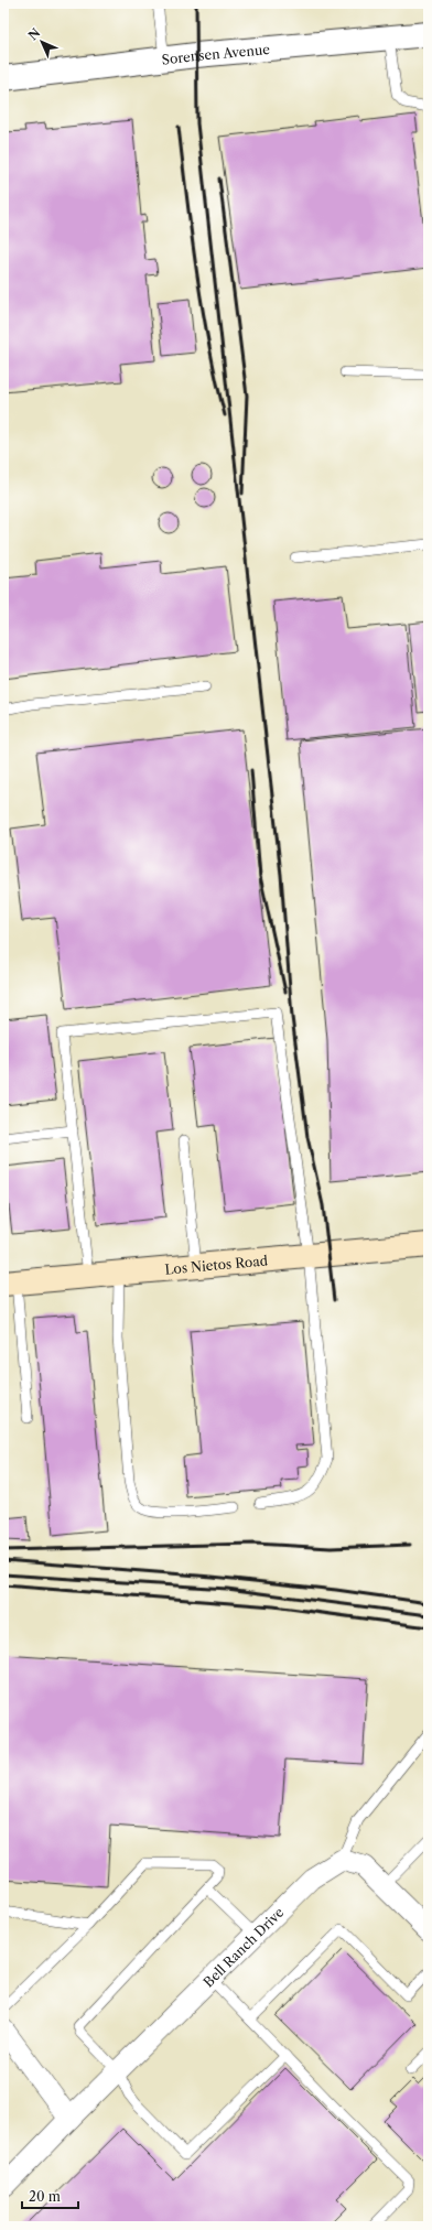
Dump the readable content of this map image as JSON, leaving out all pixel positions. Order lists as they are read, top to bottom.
{
  "streets": {
    "main road": ["Los Nietos Road"],
    "street": ["Sorensen Avenue", "Bell Ranch Drive"]
  },
  "scale_bar": "20 m",
  "north": "top left"
}
